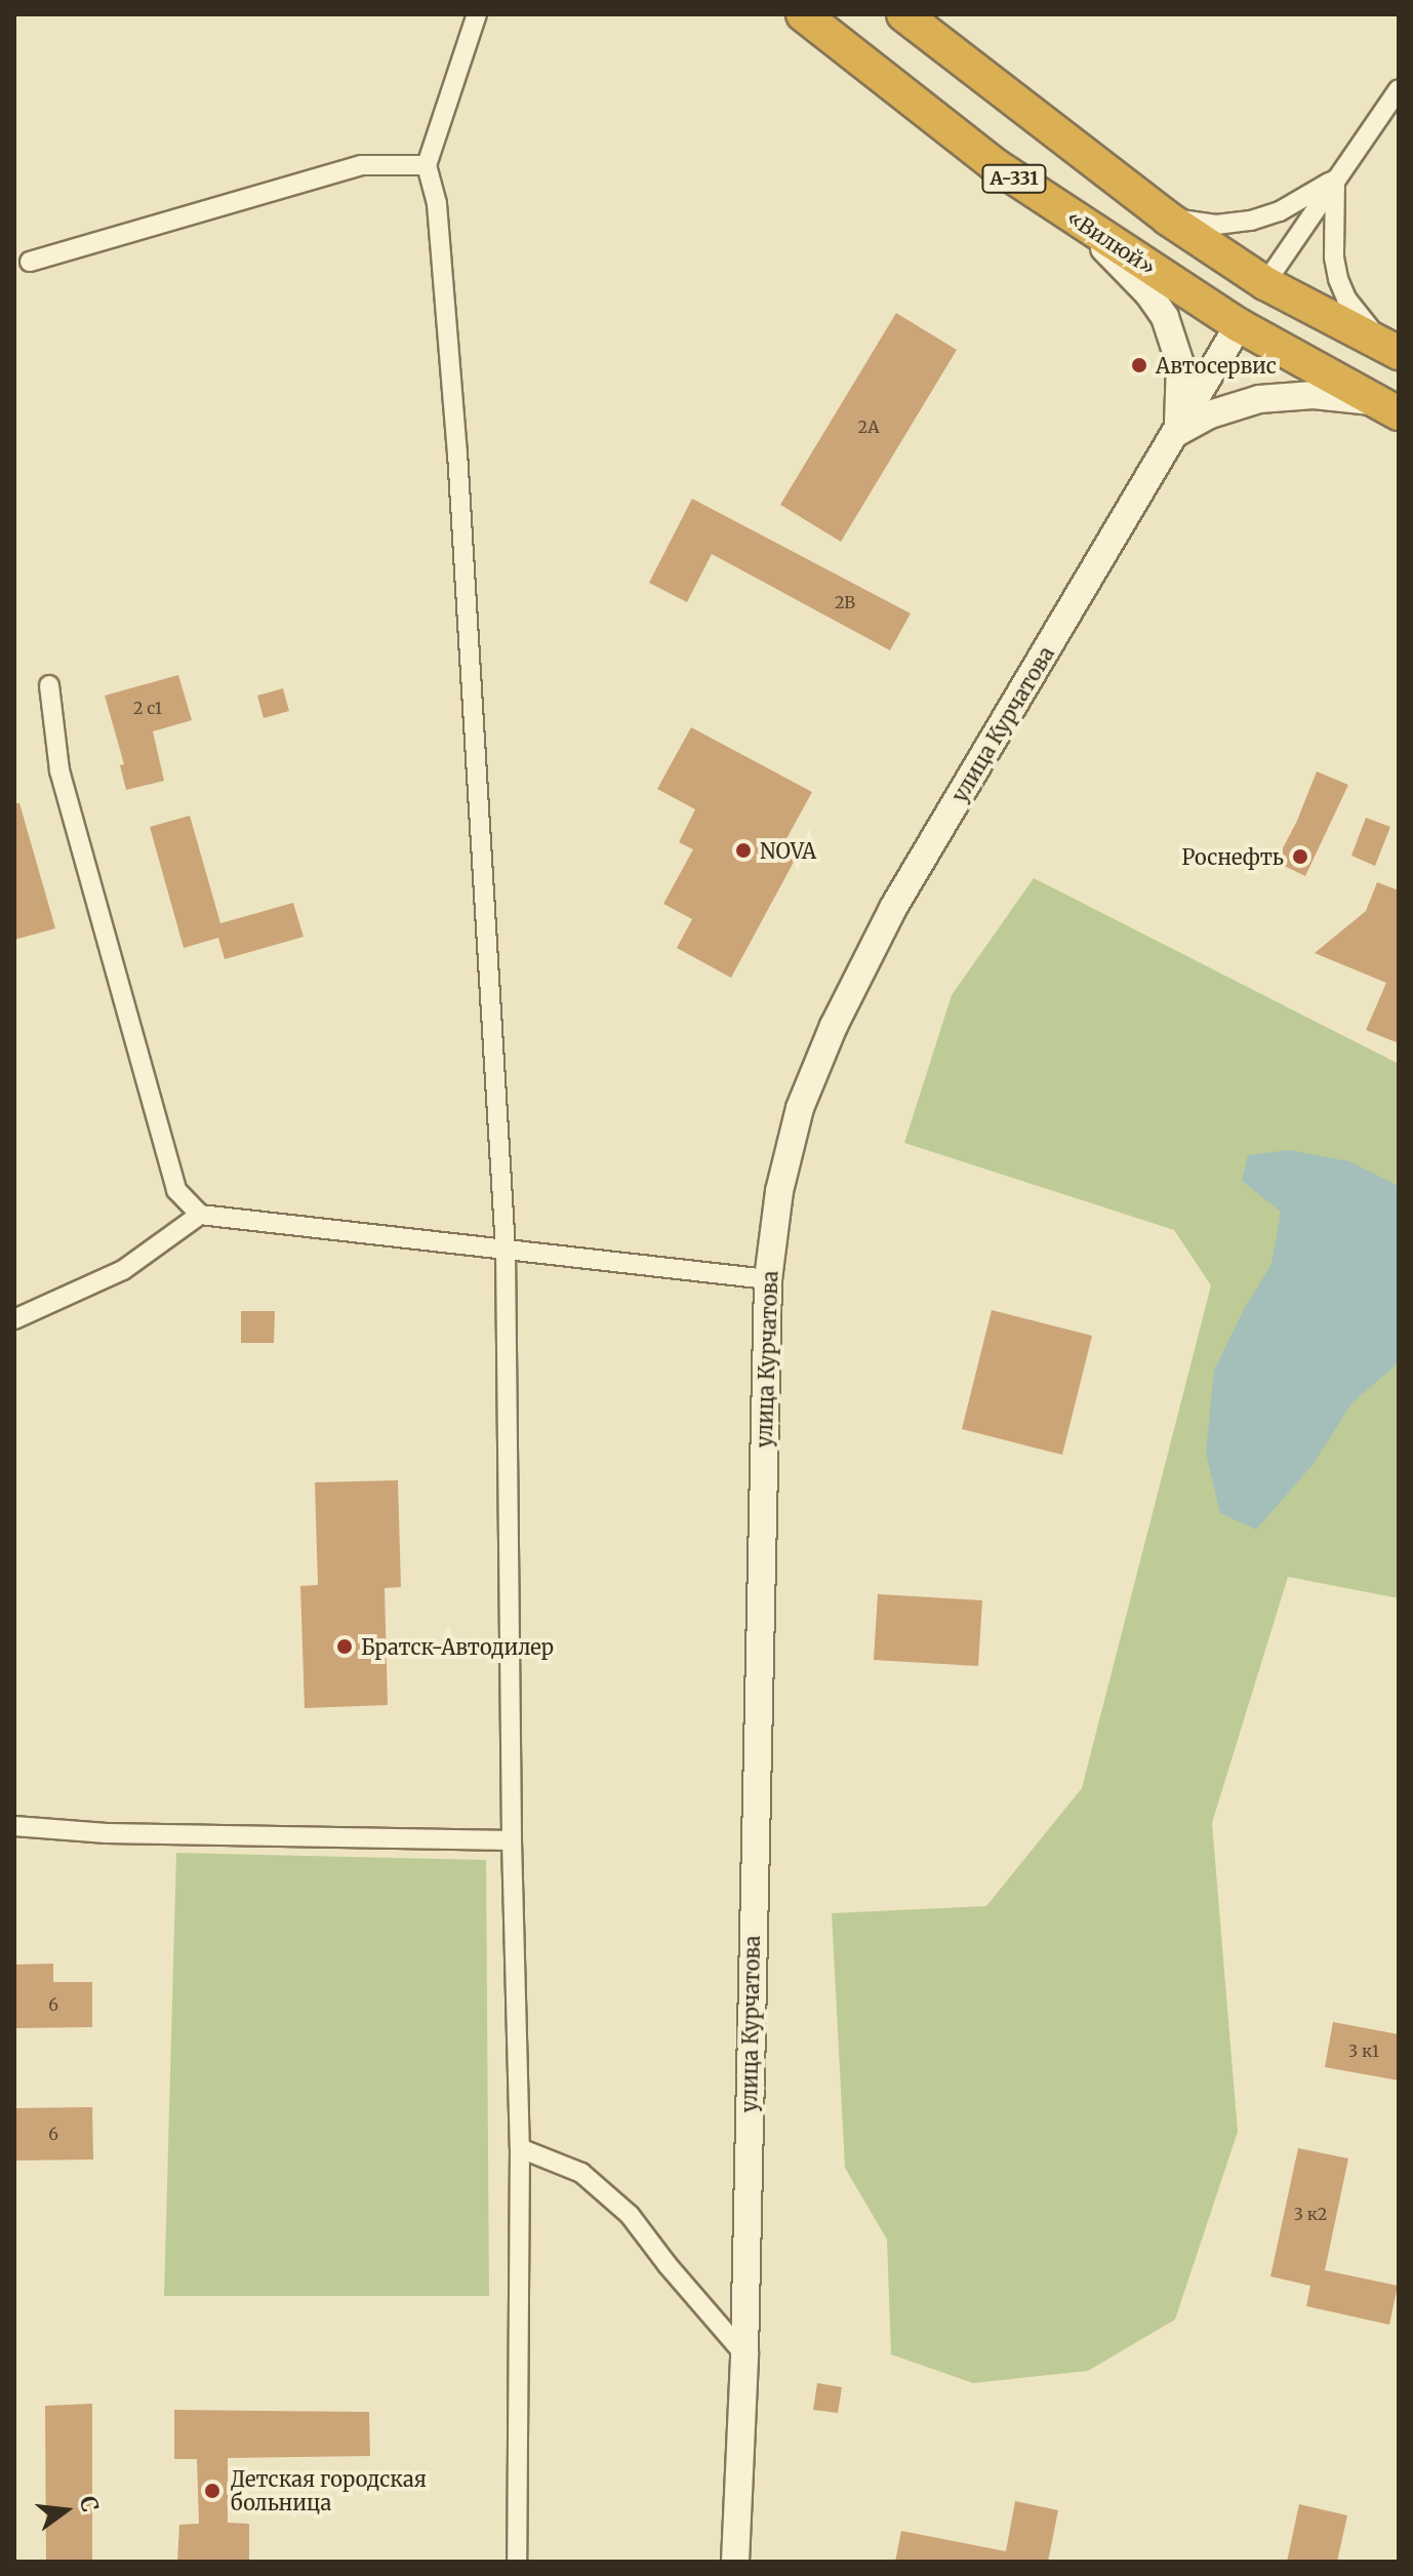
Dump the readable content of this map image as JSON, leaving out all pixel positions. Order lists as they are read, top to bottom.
{
  "streets": {
    "highway": ["А-331", "«Вилюй»", "улица Курчатова"]
  },
  "crossings": [
    ["А-331", "улица Курчатова"],
    ["«Вилюй»", "улица Курчатова"]
  ],
  "places": [
    "Автосервис",
    "NOVA",
    "Роснефть",
    "Братск-Автодилер",
    "Детская городская больница"
  ],
  "house_numbers": [
    "2А",
    "2В",
    "2 с1",
    "6",
    "3 к1",
    "6",
    "3 к2"
  ],
  "north": "right"
}
